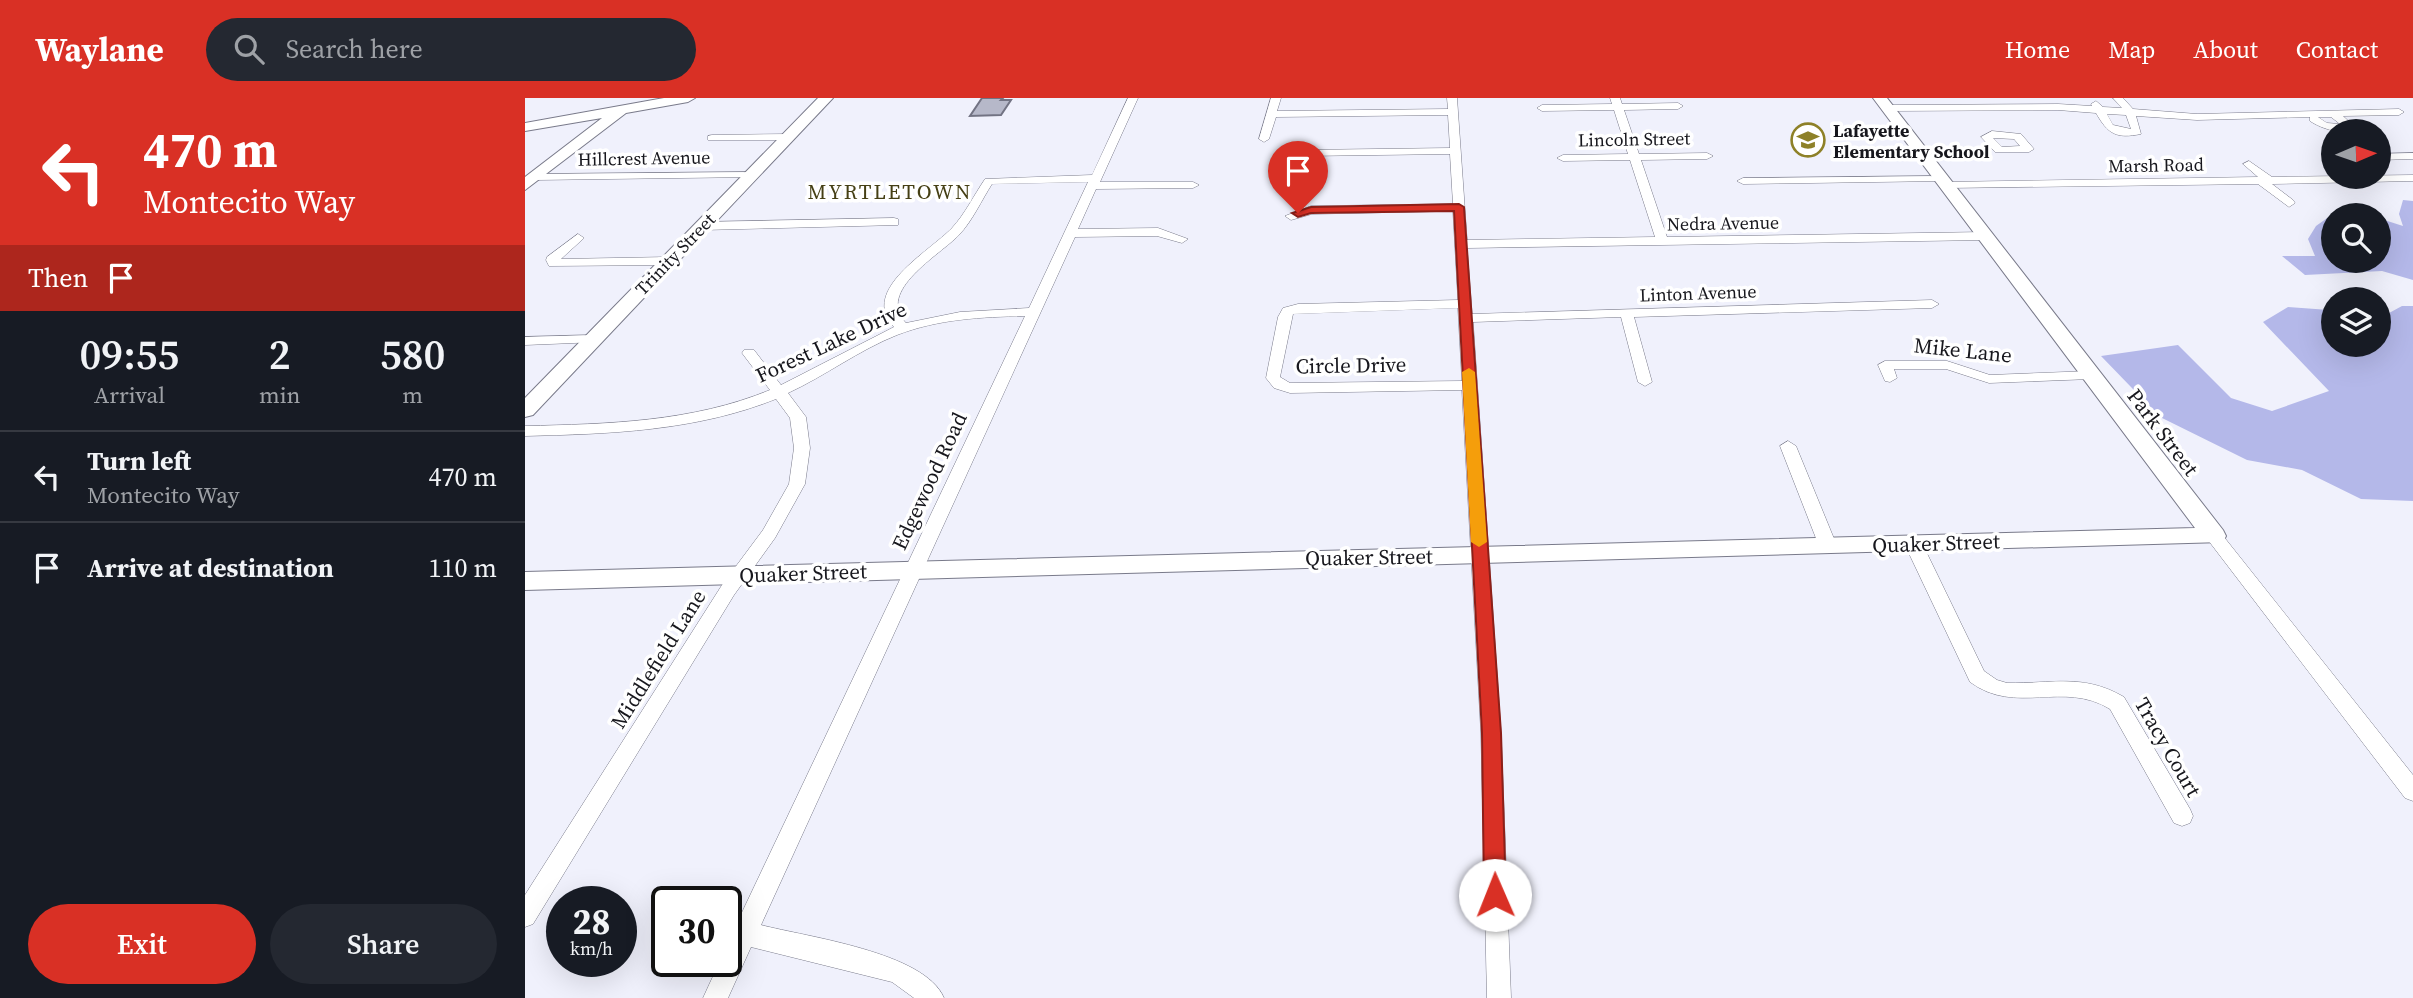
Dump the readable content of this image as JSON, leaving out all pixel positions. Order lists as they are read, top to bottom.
{
  "streets": {
    "street": [
      "Lincoln Street",
      "Hillcrest Avenue",
      "Marsh Road",
      "Nedra Avenue",
      "Trinity Street",
      "Linton Avenue",
      "Forest Lake Drive",
      "Mike Lane",
      "Circle Drive",
      "Park Street",
      "Edgewood Road",
      "Quaker Street",
      "Middlefield Lane",
      "Tracy Court"
    ]
  },
  "crossings": [
    ["Hillcrest Avenue", "Trinity Street"],
    ["Marsh Road", "Park Street"],
    ["Nedra Avenue", "Park Street"],
    ["Linton Avenue", "Circle Drive"],
    ["Forest Lake Drive", "Edgewood Road"],
    ["Forest Lake Drive", "Middlefield Lane"],
    ["Mike Lane", "Park Street"],
    ["Park Street", "Quaker Street"],
    ["Edgewood Road", "Quaker Street"],
    ["Quaker Street", "Middlefield Lane"],
    ["Quaker Street", "Tracy Court"]
  ],
  "districts": ["MYRTLETOWN"],
  "places": {
    "school or university": ["Lafayette Elementary School"]
  },
  "north": "right",
  "page": {
    "header": "Waylane",
    "search": "Search here",
    "nav": [
      "Home",
      "Map",
      "About",
      "Contact"
    ],
    "turn": ["470 m", "Montecito Way"],
    "then": "Then",
    "eta": [
      "09:55",
      "Arrival",
      "2",
      "min",
      "580",
      "m"
    ],
    "list": [
      {
        "name": "Turn left",
        "note": "Montecito Way",
        "value": "470 m"
      },
      {
        "name": "Arrive at destination",
        "value": "110 m"
      }
    ],
    "speed": "28 km/h",
    "limit": "30",
    "buttons": ["Exit", "Share"]
  }
}
